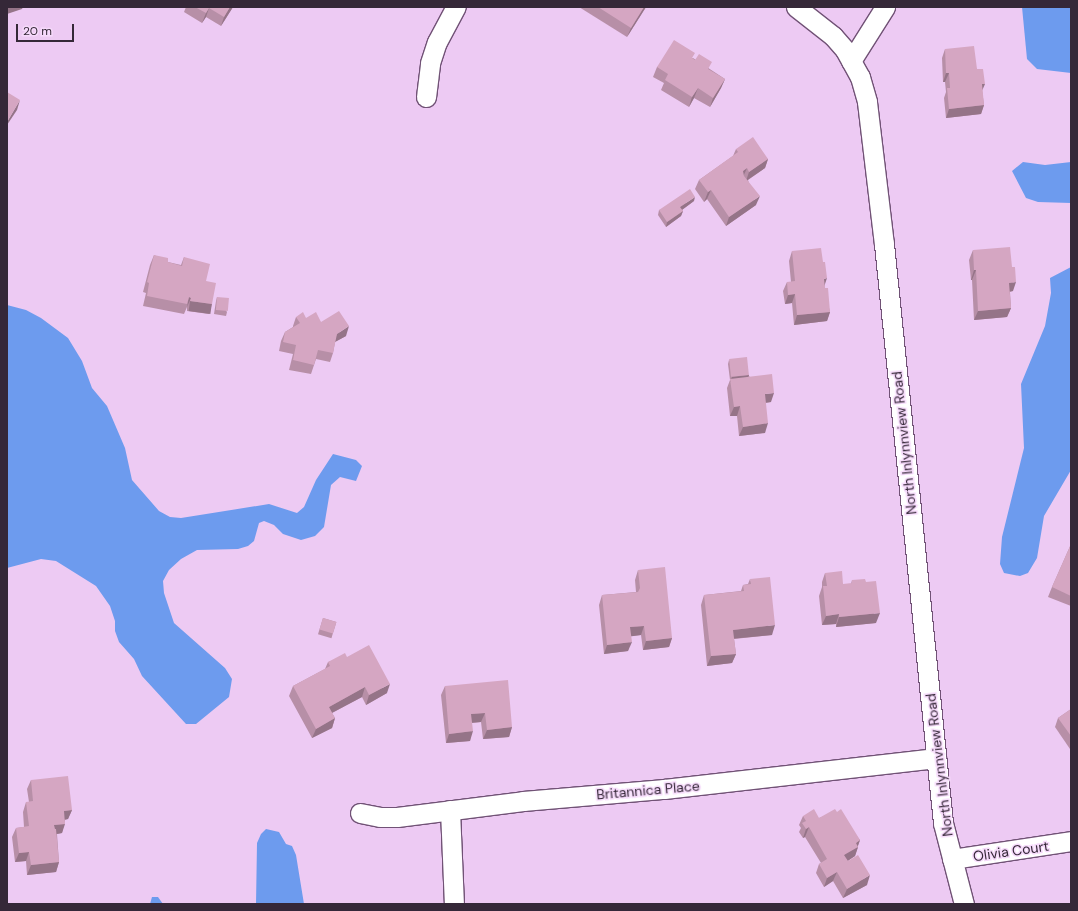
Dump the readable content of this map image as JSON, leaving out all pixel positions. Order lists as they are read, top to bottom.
{
  "streets": {
    "street": ["North Inlynnview Road", "Britannica Place", "Olivia Court"]
  },
  "crossings": [
    ["North Inlynnview Road", "Britannica Place"],
    ["North Inlynnview Road", "Olivia Court"]
  ],
  "scale_bar": "20 m"
}
